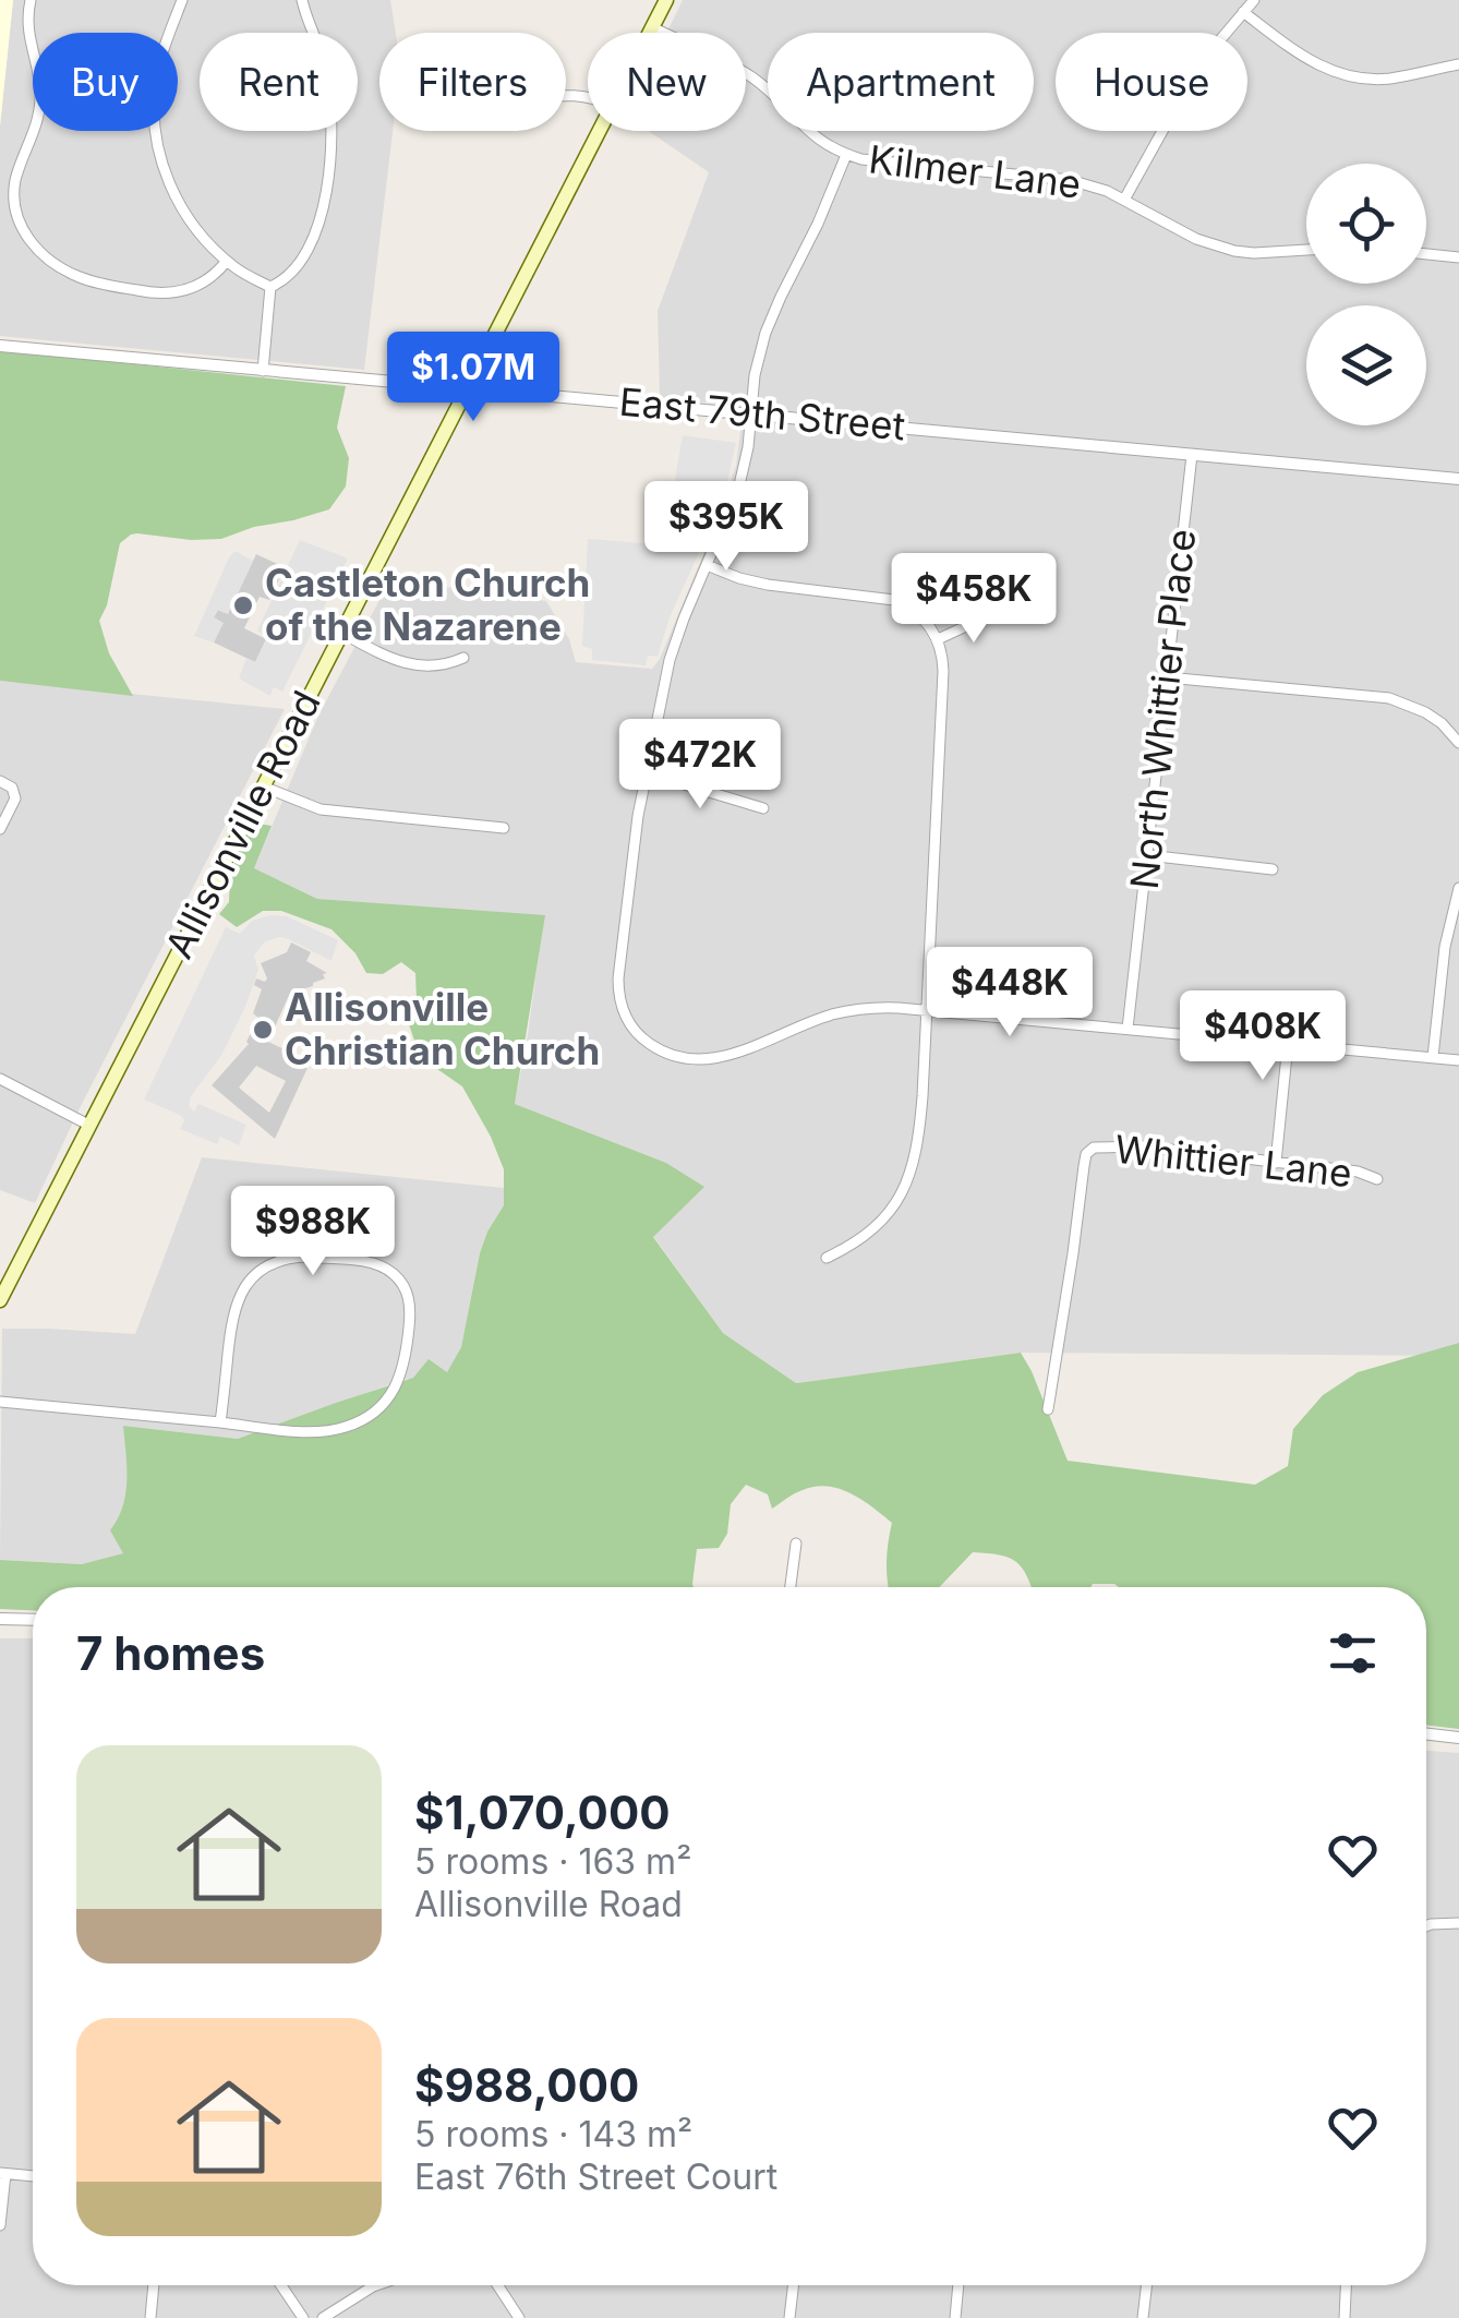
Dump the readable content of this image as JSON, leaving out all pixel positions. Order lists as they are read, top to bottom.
{
  "streets": {
    "main road": ["Allisonville Road"],
    "street": [
      "Kilmer Lane",
      "East 79th Street",
      "North Whittier Place",
      "Whittier Lane"
    ]
  },
  "crossings": [
    ["Kilmer Lane", "Allisonville Road"],
    ["East 79th Street", "North Whittier Place"],
    ["East 79th Street", "Allisonville Road"]
  ],
  "places": ["Castleton Church of the Nazarene", "Allisonville Christian Church"],
  "page": {
    "chip": [
      "Buy",
      "Rent",
      "Filters",
      "New",
      "Apartment",
      "House"
    ],
    "price": [
      "$1.07M",
      "$395K",
      "$458K",
      "$472K",
      "$448K",
      "$408K",
      "$988K"
    ],
    "heading": "7 homes",
    "list": [
      {
        "name": "$1,070,000",
        "note": "5 rooms · 163 m² · Allisonville Road"
      },
      {
        "name": "$988,000",
        "note": "5 rooms · 143 m² · East 76th Street Court"
      }
    ]
  }
}
